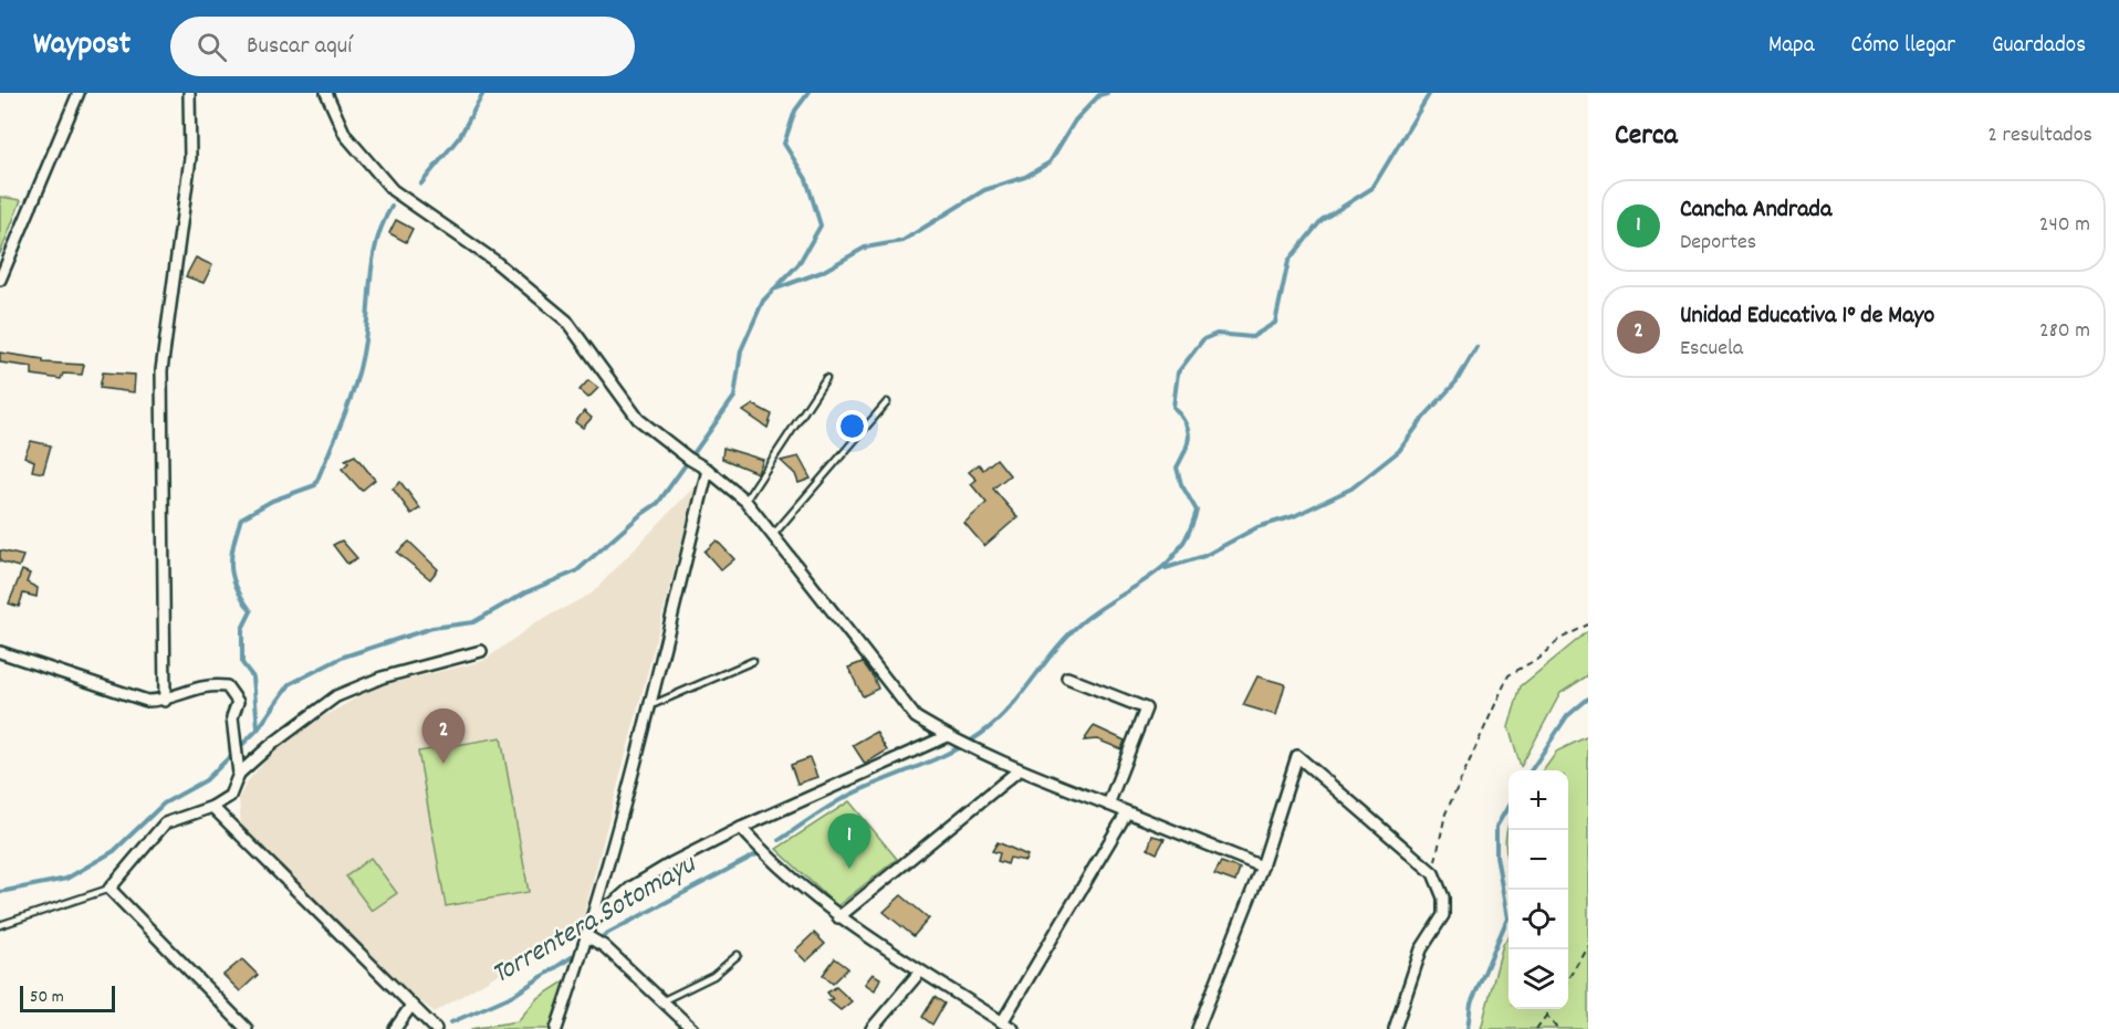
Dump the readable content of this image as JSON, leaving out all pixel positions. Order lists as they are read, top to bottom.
{
  "water": ["Torrentera Sotomayu"],
  "scale_bar": "50 m",
  "page": {
    "header": "Waypost",
    "search": "Buscar aquí",
    "nav": ["Mapa", "Cómo llegar", "Guardados"],
    "heading": ["Cerca", "2 resultados"],
    "list": [
      {
        "mark": "1",
        "name": "Cancha Andrada",
        "note": "Deportes",
        "value": "240 m"
      },
      {
        "mark": "2",
        "name": "Unidad Educativa 1° de Mayo",
        "note": "Escuela",
        "value": "280 m"
      }
    ],
    "pins": ["2", "1"],
    "map_buttons": ["+", "−"],
    "scale": "50 m"
  }
}
